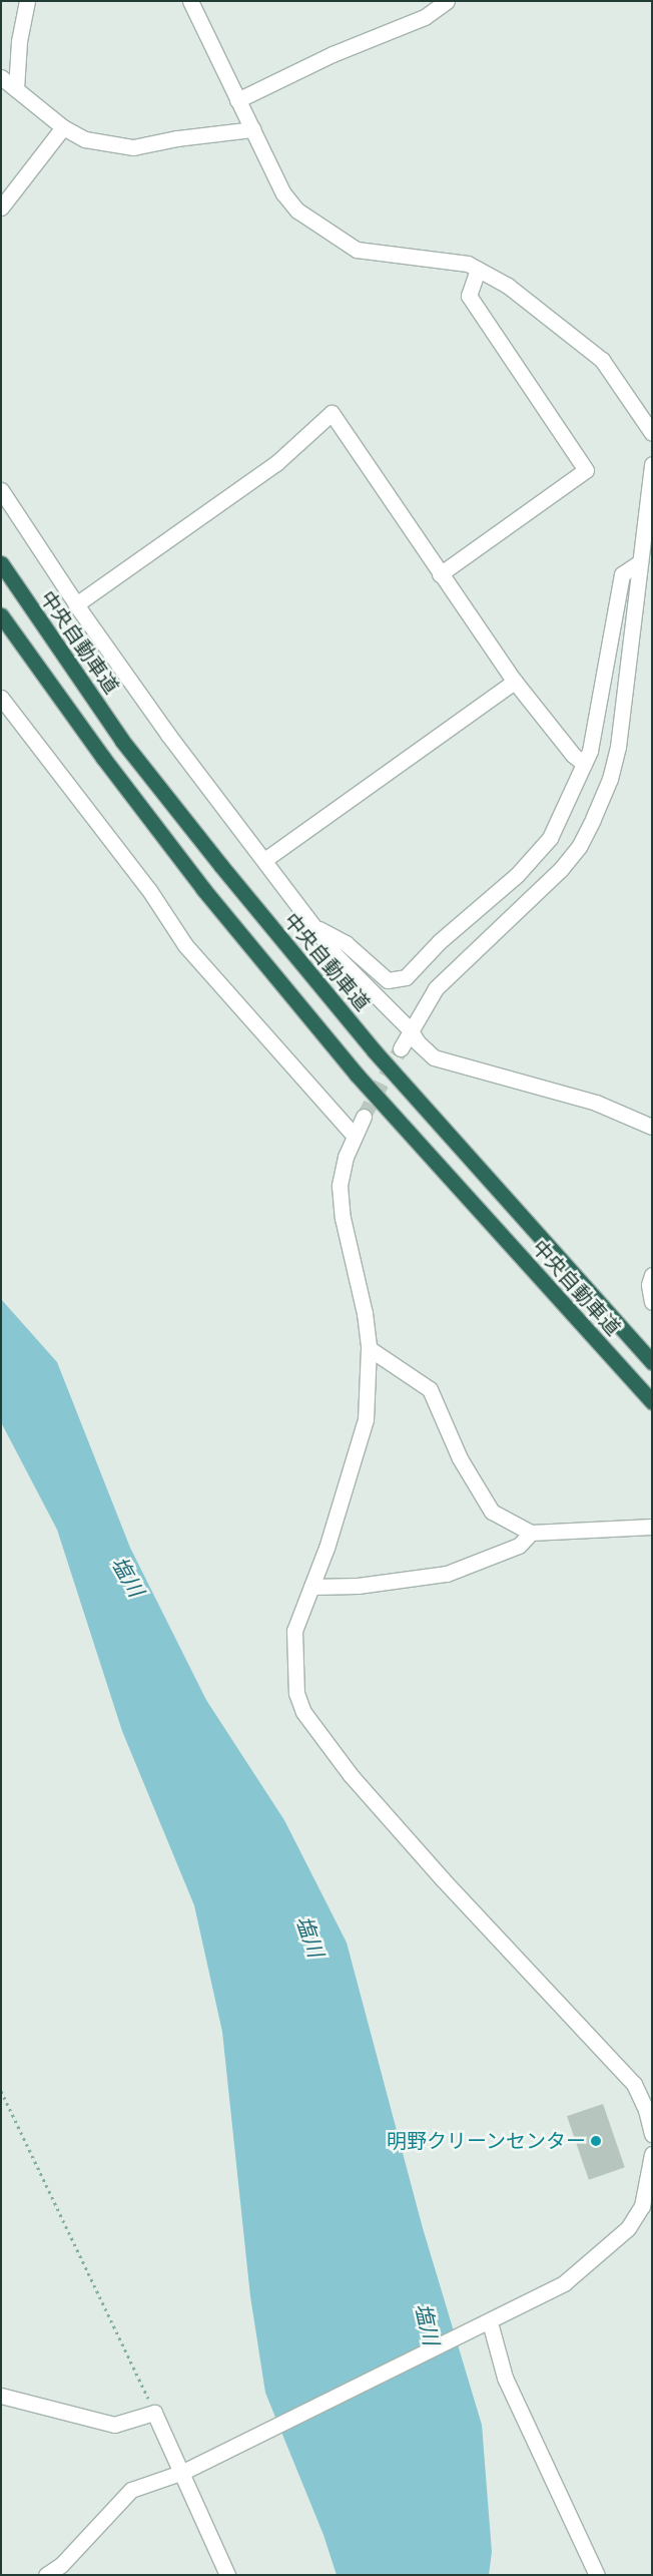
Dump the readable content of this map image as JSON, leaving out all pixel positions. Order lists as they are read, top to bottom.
{
  "streets": {
    "highway": ["中央自動車道"]
  },
  "water": ["塩川"],
  "places": ["明野クリーンセンター"]
}
